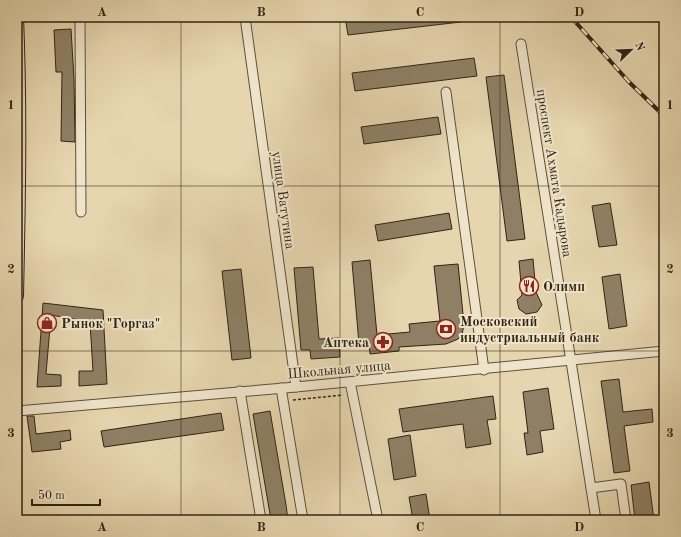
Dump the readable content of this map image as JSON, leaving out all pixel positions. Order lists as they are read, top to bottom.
{
  "streets": {
    "street": ["проспект Ахмата Кадырова", "улица Ватутина", "Школьная улица"]
  },
  "crossings": [
    ["проспект Ахмата Кадырова", "Школьная улица"],
    ["улица Ватутина", "Школьная улица"]
  ],
  "places": {
    "restaurant": ["Олимп"],
    "shop": ["Рынок \"Горгаз\""],
    "bank": ["Московский индустриальный банк"],
    "pharmacy": ["Аптека"]
  },
  "scale_bar": "50 m",
  "north": "top right",
  "grid": {
    "columns": [
      "A",
      "B",
      "C",
      "D"
    ],
    "rows": ["1", "2", "3"]
  }
}
